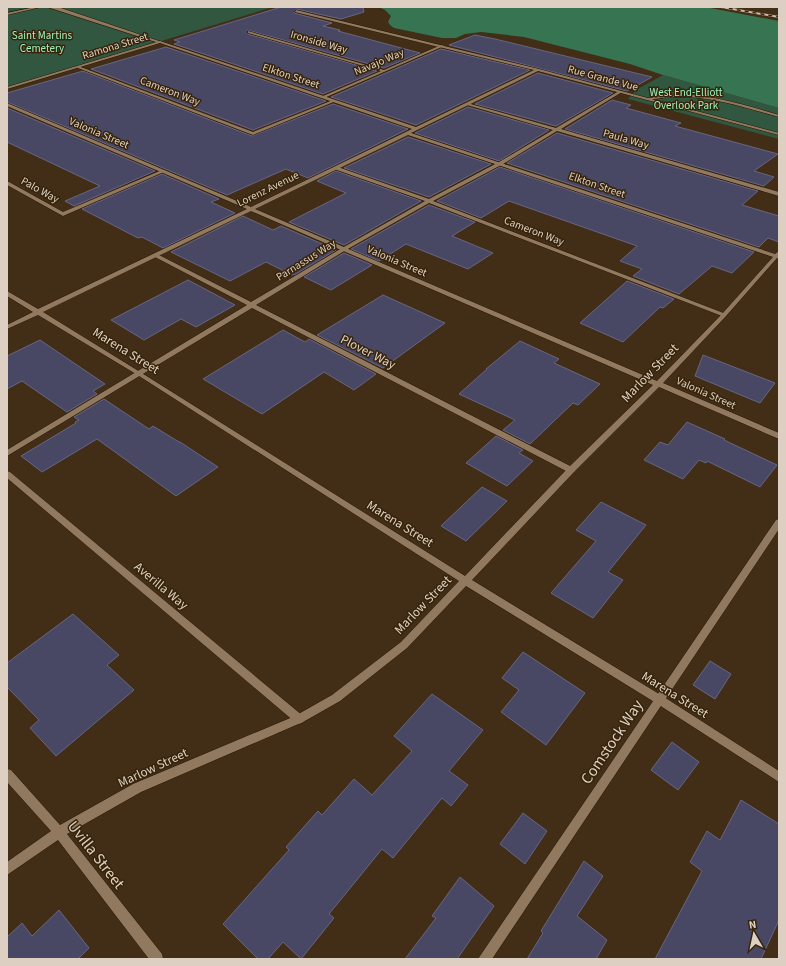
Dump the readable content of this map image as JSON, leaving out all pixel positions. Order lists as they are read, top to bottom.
{
  "streets": {
    "street": [
      "Ironside Way",
      "Ramona Street",
      "Navajo Way",
      "Elkton Street",
      "Rue Grande Vue",
      "Cameron Way",
      "Valonia Street",
      "Paula Way",
      "Lorenz Avenue",
      "Palo Way",
      "Parnassus Way",
      "Marena Street",
      "Plover Way",
      "Marlow Street",
      "Averilla Way",
      "Comstock Way",
      "Uvilla Street"
    ]
  },
  "crossings": [
    ["Ironside Way", "Navajo Way"],
    ["Ramona Street", "Elkton Street"],
    ["Ramona Street", "Cameron Way"],
    ["Navajo Way", "Elkton Street"],
    ["Navajo Way", "Rue Grande Vue"],
    ["Elkton Street", "Cameron Way"],
    ["Elkton Street", "Lorenz Avenue"],
    ["Elkton Street", "Parnassus Way"],
    ["Elkton Street", "Marlow Street"],
    ["Rue Grande Vue", "Lorenz Avenue"],
    ["Rue Grande Vue", "Parnassus Way"],
    ["Cameron Way", "Lorenz Avenue"],
    ["Cameron Way", "Parnassus Way"],
    ["Cameron Way", "Marlow Street"],
    ["Valonia Street", "Lorenz Avenue"],
    ["Valonia Street", "Palo Way"],
    ["Valonia Street", "Parnassus Way"],
    ["Valonia Street", "Marlow Street"],
    ["Paula Way", "Lorenz Avenue"],
    ["Paula Way", "Parnassus Way"],
    ["Lorenz Avenue", "Marena Street"],
    ["Lorenz Avenue", "Plover Way"],
    ["Parnassus Way", "Marena Street"],
    ["Parnassus Way", "Plover Way"],
    ["Marena Street", "Marlow Street"],
    ["Marena Street", "Comstock Way"],
    ["Plover Way", "Marlow Street"],
    ["Marlow Street", "Averilla Way"],
    ["Marlow Street", "Uvilla Street"]
  ],
  "parks": ["Saint Martins Cemetery", "West End-Elliott Overlook Park"],
  "north": "top"
}
